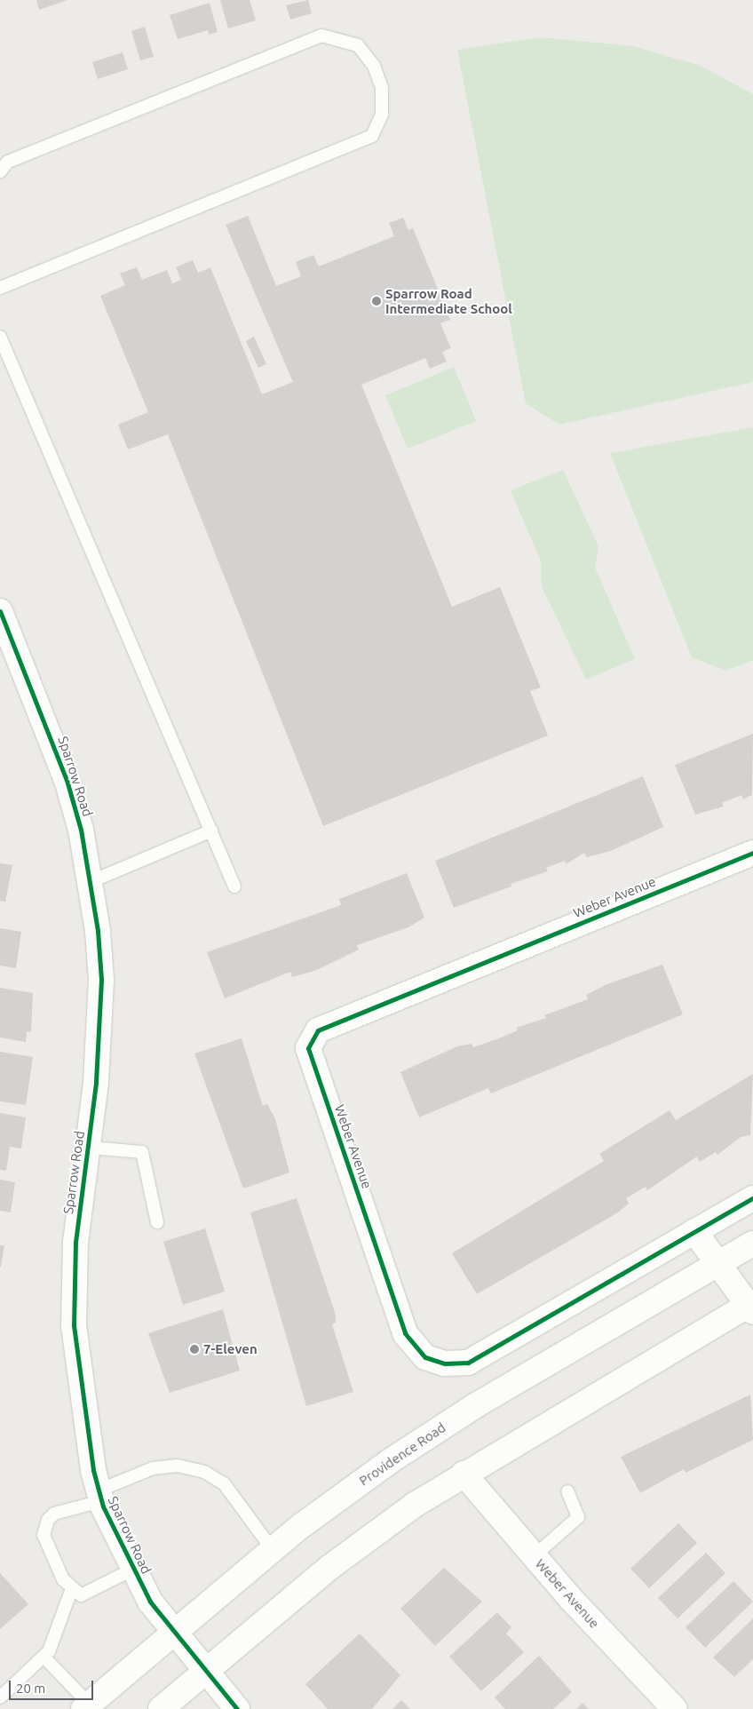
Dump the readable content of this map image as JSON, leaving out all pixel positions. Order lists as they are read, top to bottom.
{
  "streets": {
    "street": ["Sparrow Road", "Weber Avenue", "Providence Road"]
  },
  "crossings": [
    ["Sparrow Road", "Providence Road"]
  ],
  "places": ["Sparrow Road Intermediate School", "7-Eleven"],
  "scale_bar": "20 m"
}
